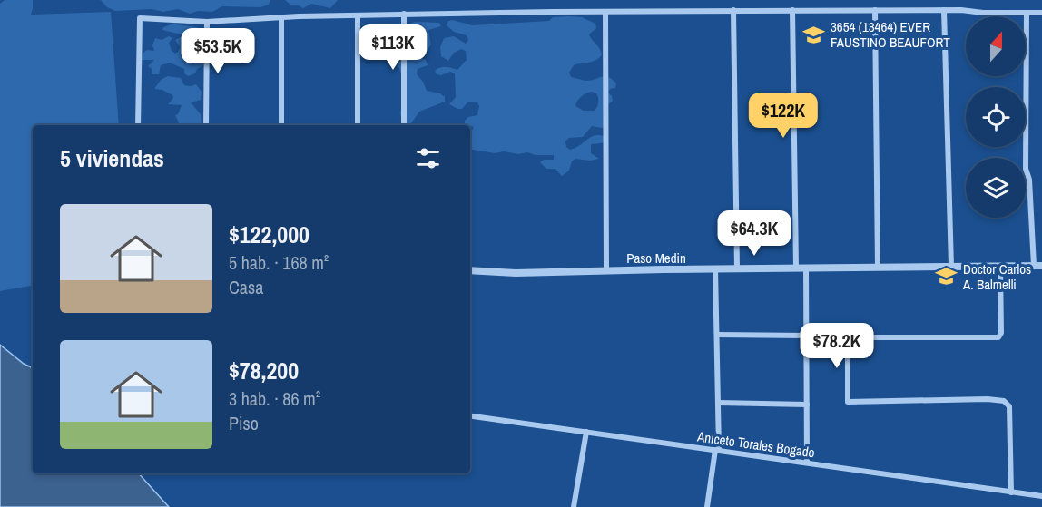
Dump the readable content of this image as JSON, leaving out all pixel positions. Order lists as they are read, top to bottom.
{
  "streets": {
    "street": ["Paso Medin", "Aniceto Torales Bogado"]
  },
  "places": {
    "school or university": ["3654 (13464) EVER FAUSTINO BEAUFORT", "Doctor Carlos A. Balmelli"]
  },
  "north": "top",
  "page": {
    "price": [
      "$113K",
      "$53.5K",
      "$122K",
      "$64.3K",
      "$78.2K"
    ],
    "heading": "5 viviendas",
    "list": [
      {
        "name": "$122,000",
        "note": "5 hab. · 168 m² · Casa"
      },
      {
        "name": "$78,200",
        "note": "3 hab. · 86 m² · Piso"
      }
    ]
  }
}
